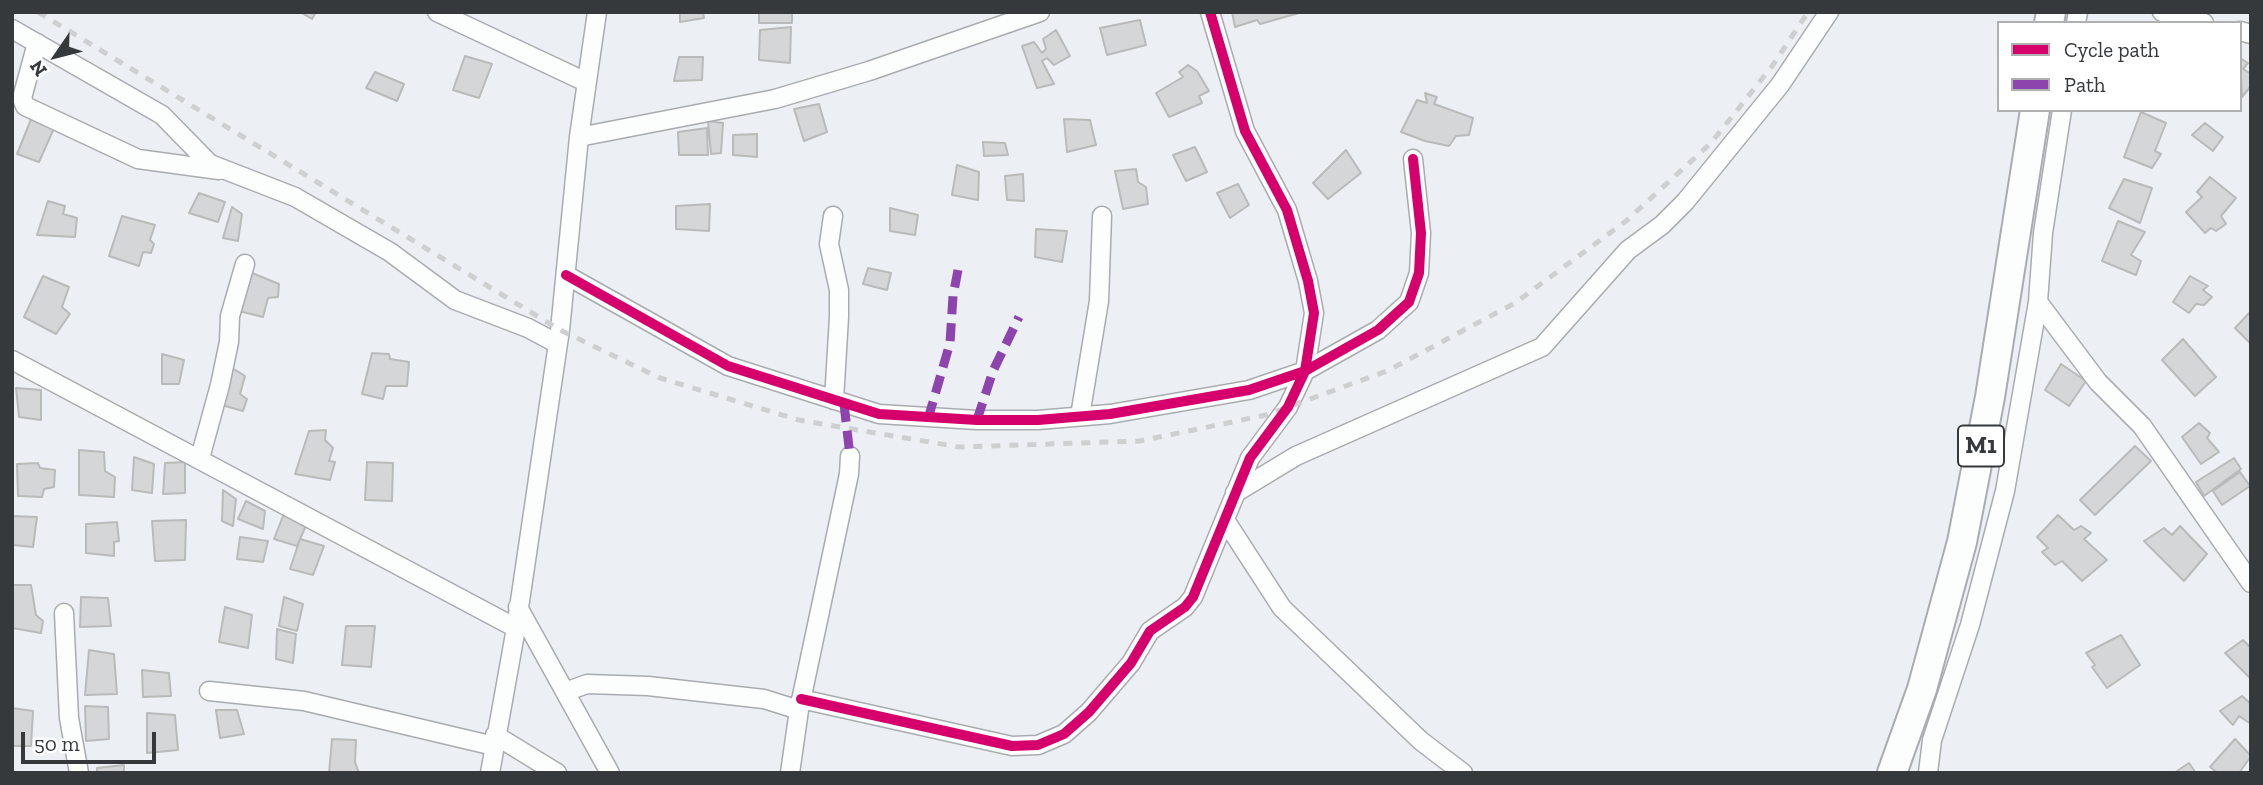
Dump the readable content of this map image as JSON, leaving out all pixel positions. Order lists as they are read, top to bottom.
{
  "streets": {
    "main road": ["M1"]
  },
  "legend": ["Cycle path", "Path"],
  "scale_bar": "50 m",
  "north": "bottom left"
}
